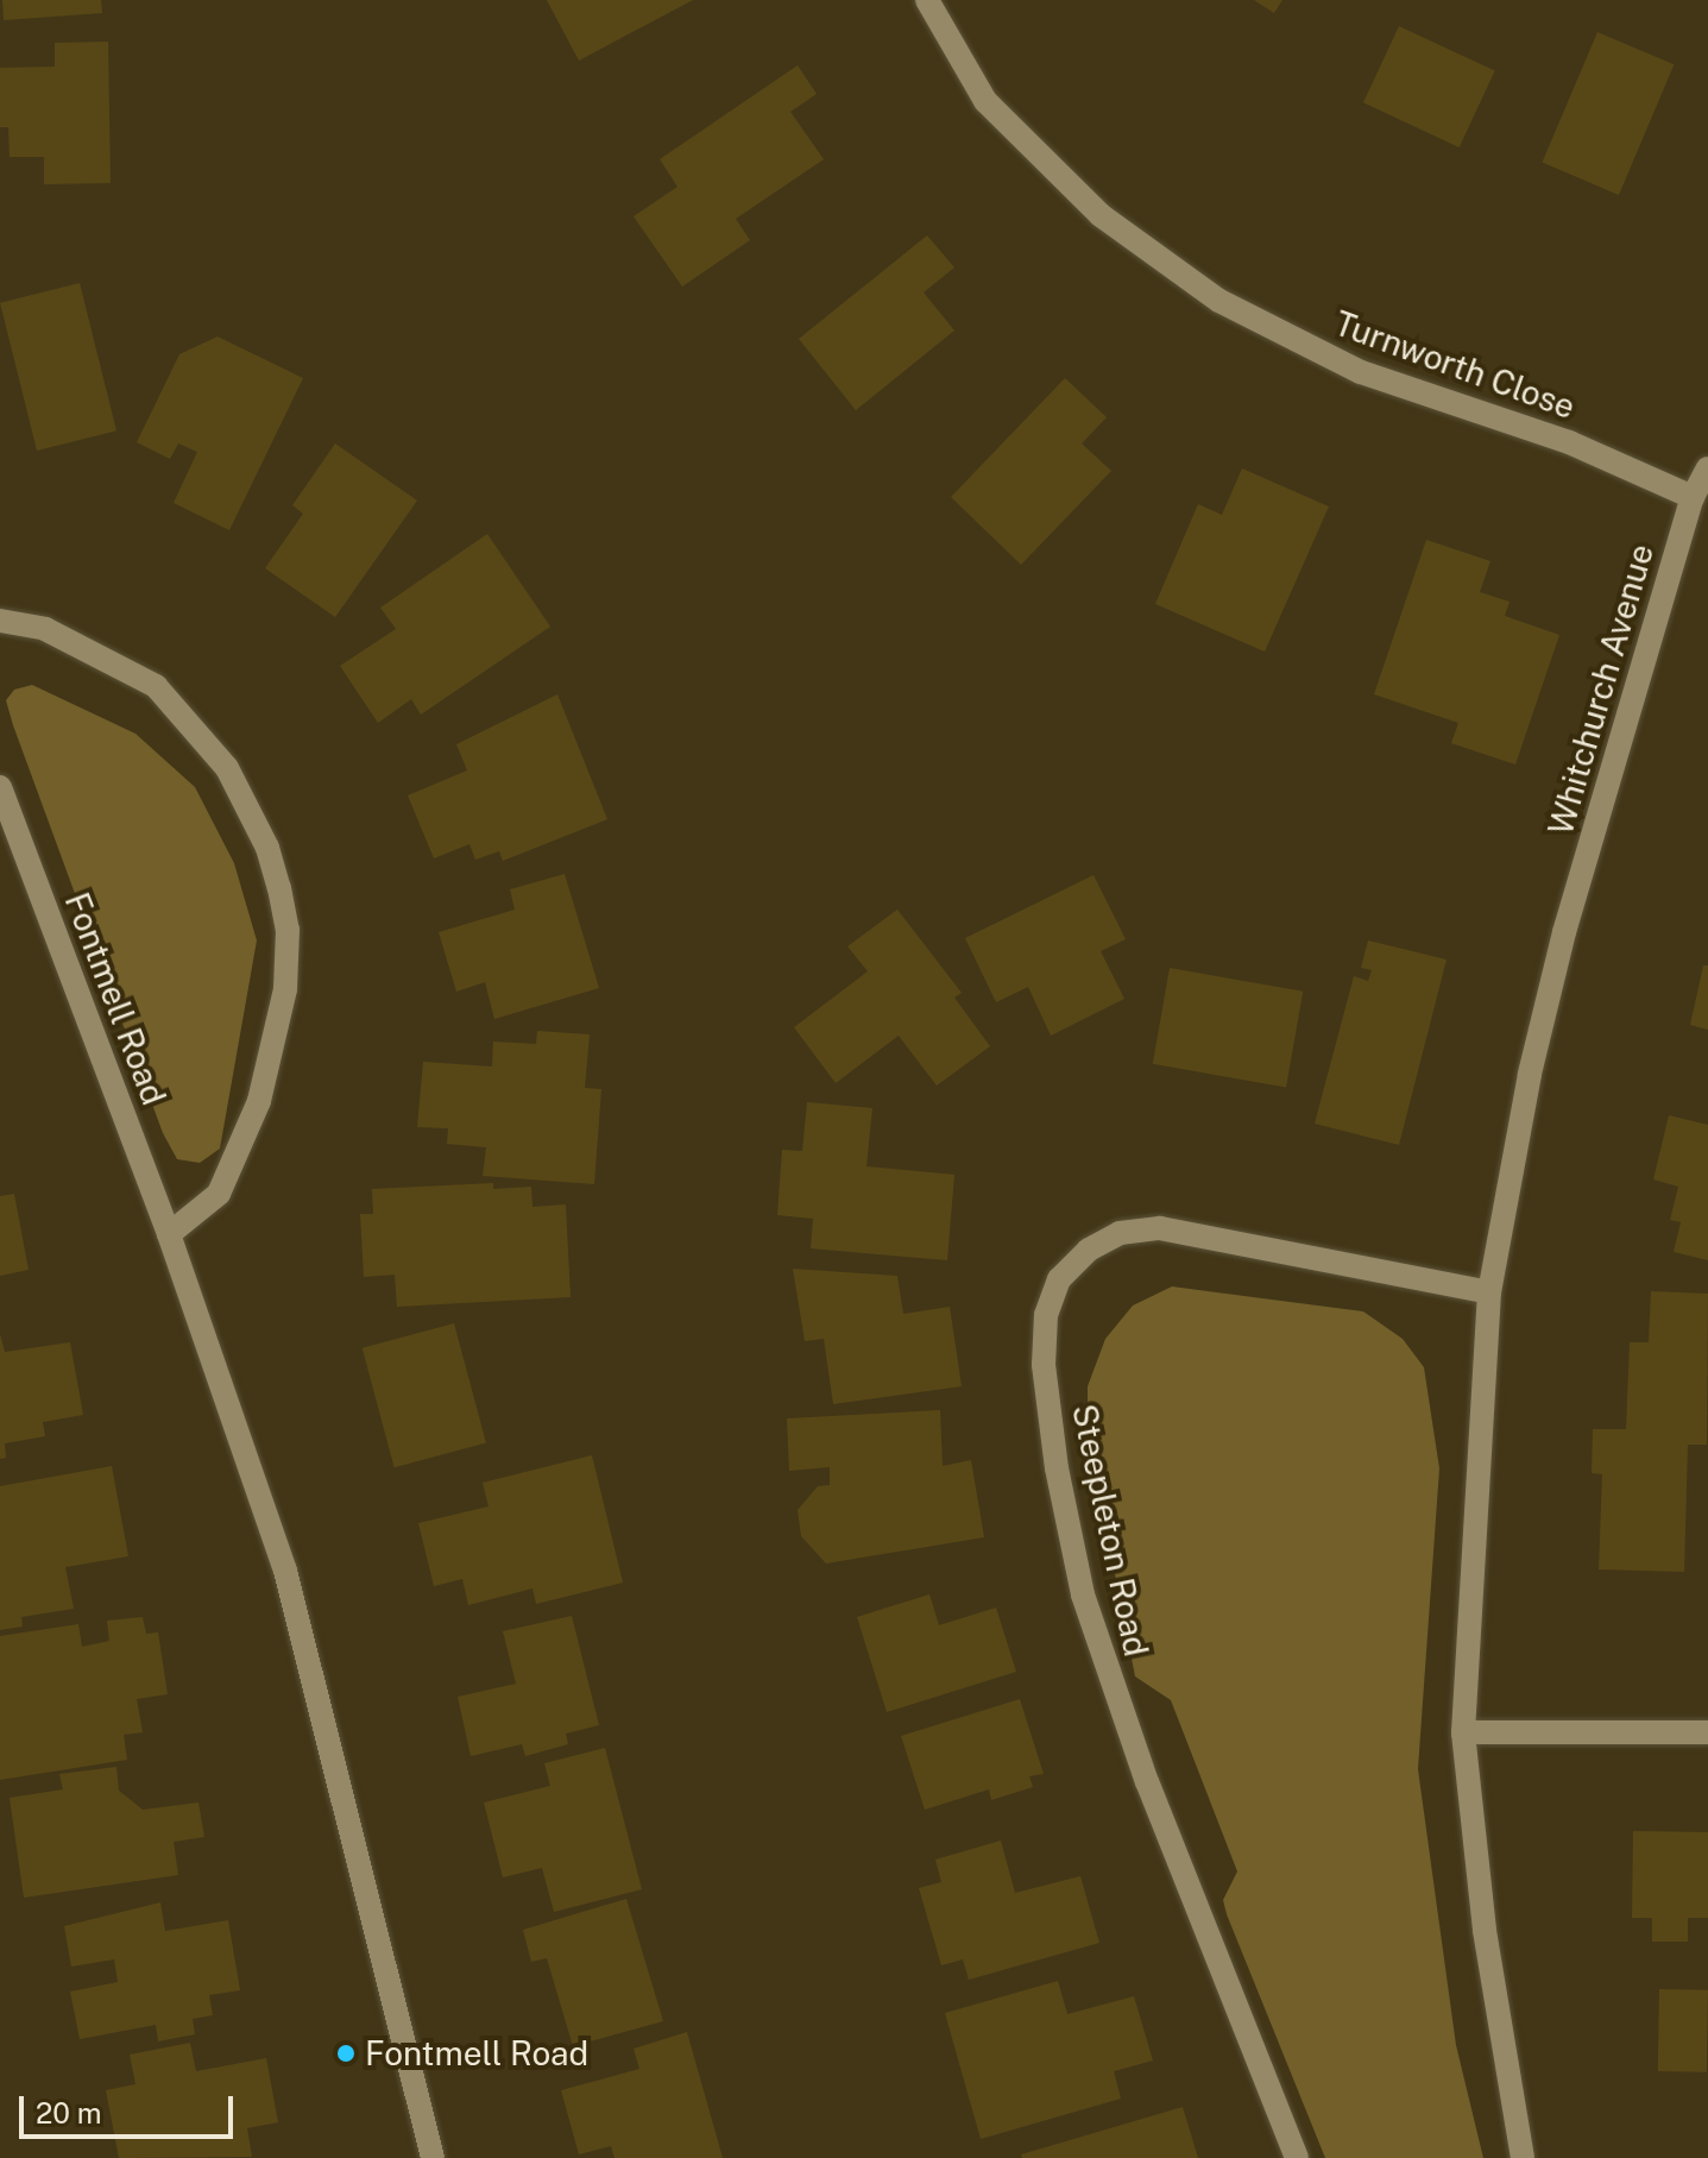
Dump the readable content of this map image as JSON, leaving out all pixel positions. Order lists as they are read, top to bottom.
{
  "streets": {
    "street": [
      "Turnworth Close",
      "Whitchurch Avenue",
      "Fontmell Road",
      "Steepleton Road"
    ]
  },
  "crossings": [
    ["Turnworth Close", "Whitchurch Avenue"],
    ["Whitchurch Avenue", "Steepleton Road"]
  ],
  "places": ["Fontmell Road"],
  "scale_bar": "20 m"
}
